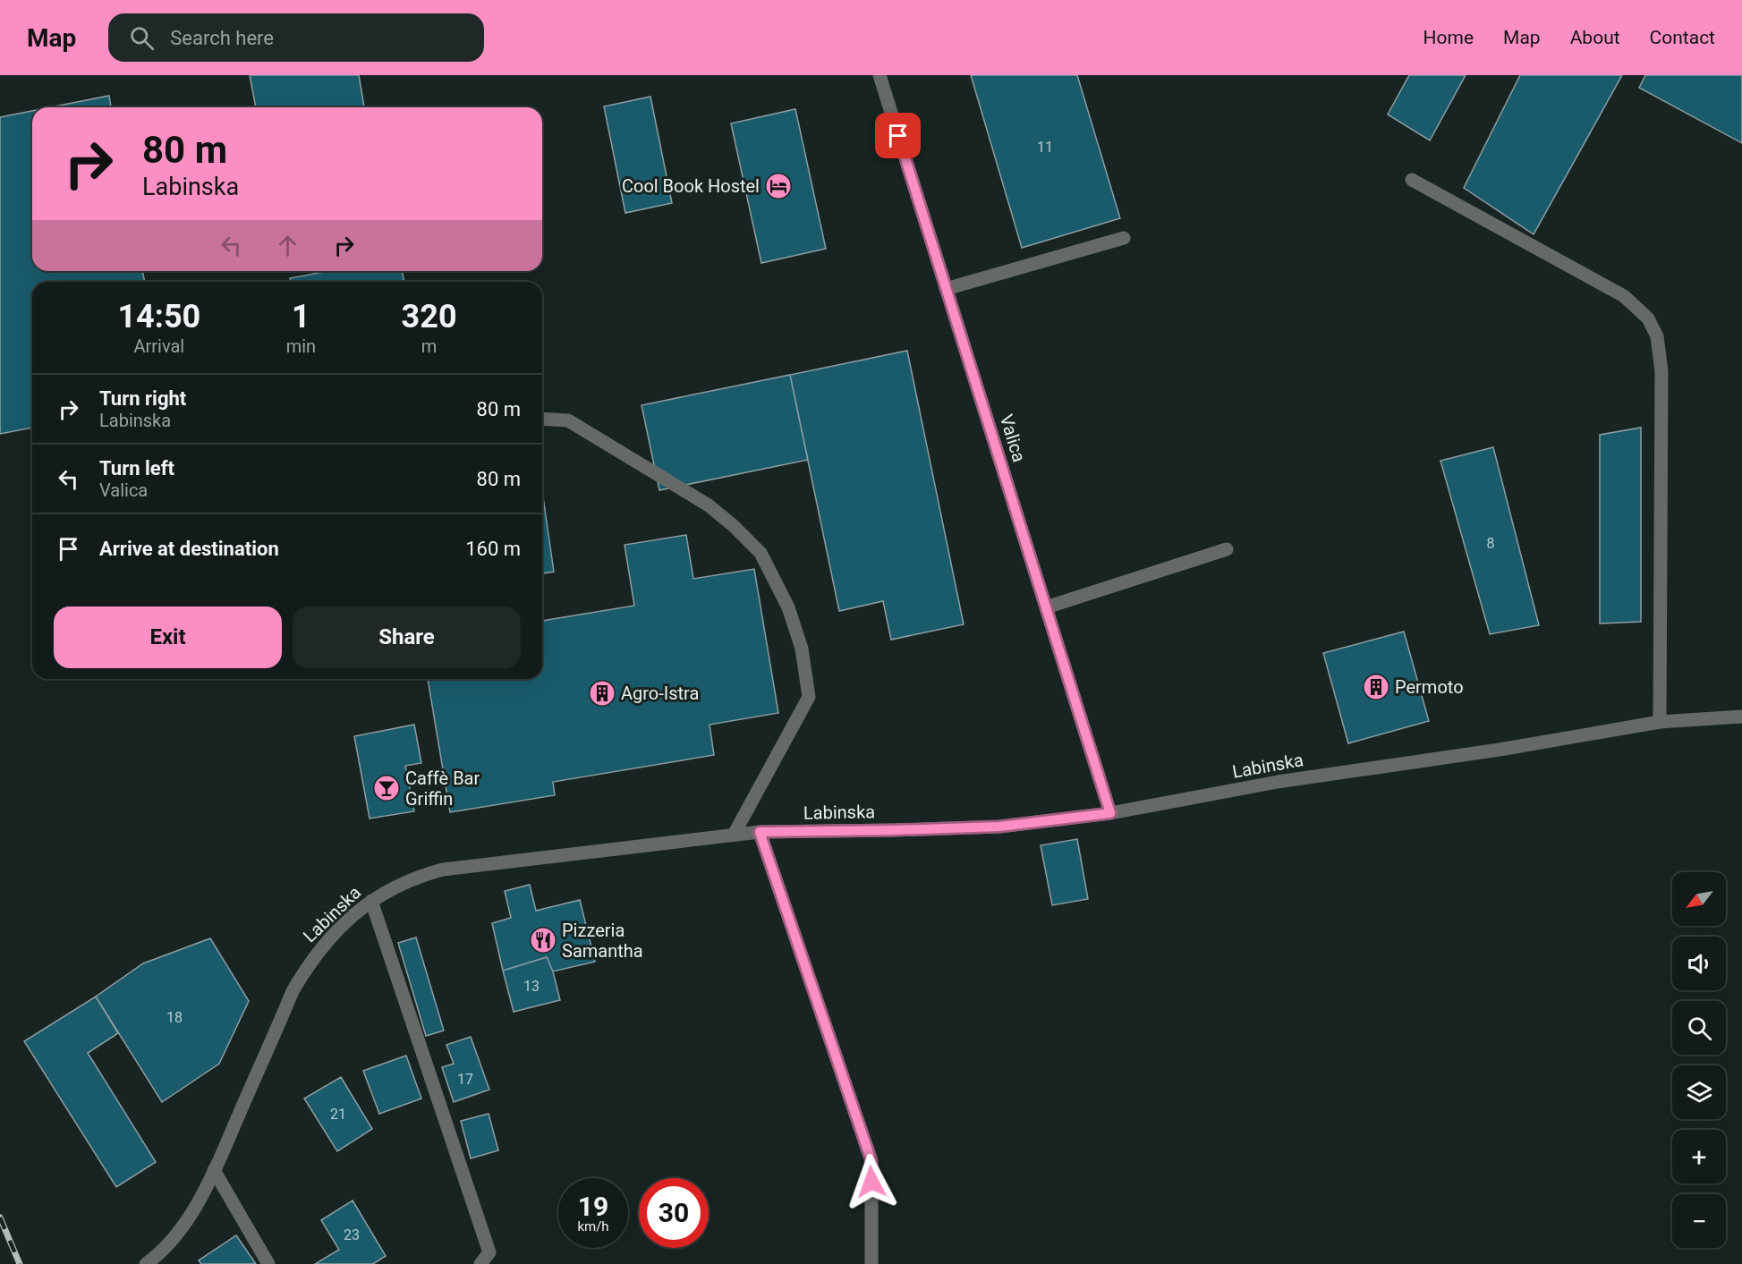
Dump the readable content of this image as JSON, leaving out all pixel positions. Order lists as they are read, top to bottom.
{
  "streets": {
    "street": ["Valica", "Labinska"]
  },
  "crossings": [
    ["Valica", "Labinska"]
  ],
  "places": {
    "hotel": ["Cool Book Hostel"],
    "building": ["Permoto", "Agro-Istra"],
    "bar": ["Caffè Bar Griffin"],
    "restaurant": ["Pizzeria Samantha"]
  },
  "house_numbers": [
    "11",
    "8",
    "13",
    "18",
    "17",
    "21",
    "23"
  ],
  "north": "bottom left",
  "page": {
    "header": "Map",
    "search": "Search here",
    "nav": [
      "Home",
      "Map",
      "About",
      "Contact"
    ],
    "turn": ["80 m", "Labinska"],
    "eta": [
      "14:50",
      "Arrival",
      "1",
      "min",
      "320",
      "m"
    ],
    "list": [
      {
        "name": "Turn right",
        "note": "Labinska",
        "value": "80 m"
      },
      {
        "name": "Turn left",
        "note": "Valica",
        "value": "80 m"
      },
      {
        "name": "Arrive at destination",
        "value": "160 m"
      }
    ],
    "buttons": ["Exit", "Share"],
    "map_buttons": ["+", "−"],
    "speed": "19 km/h",
    "limit": "30"
  }
}
